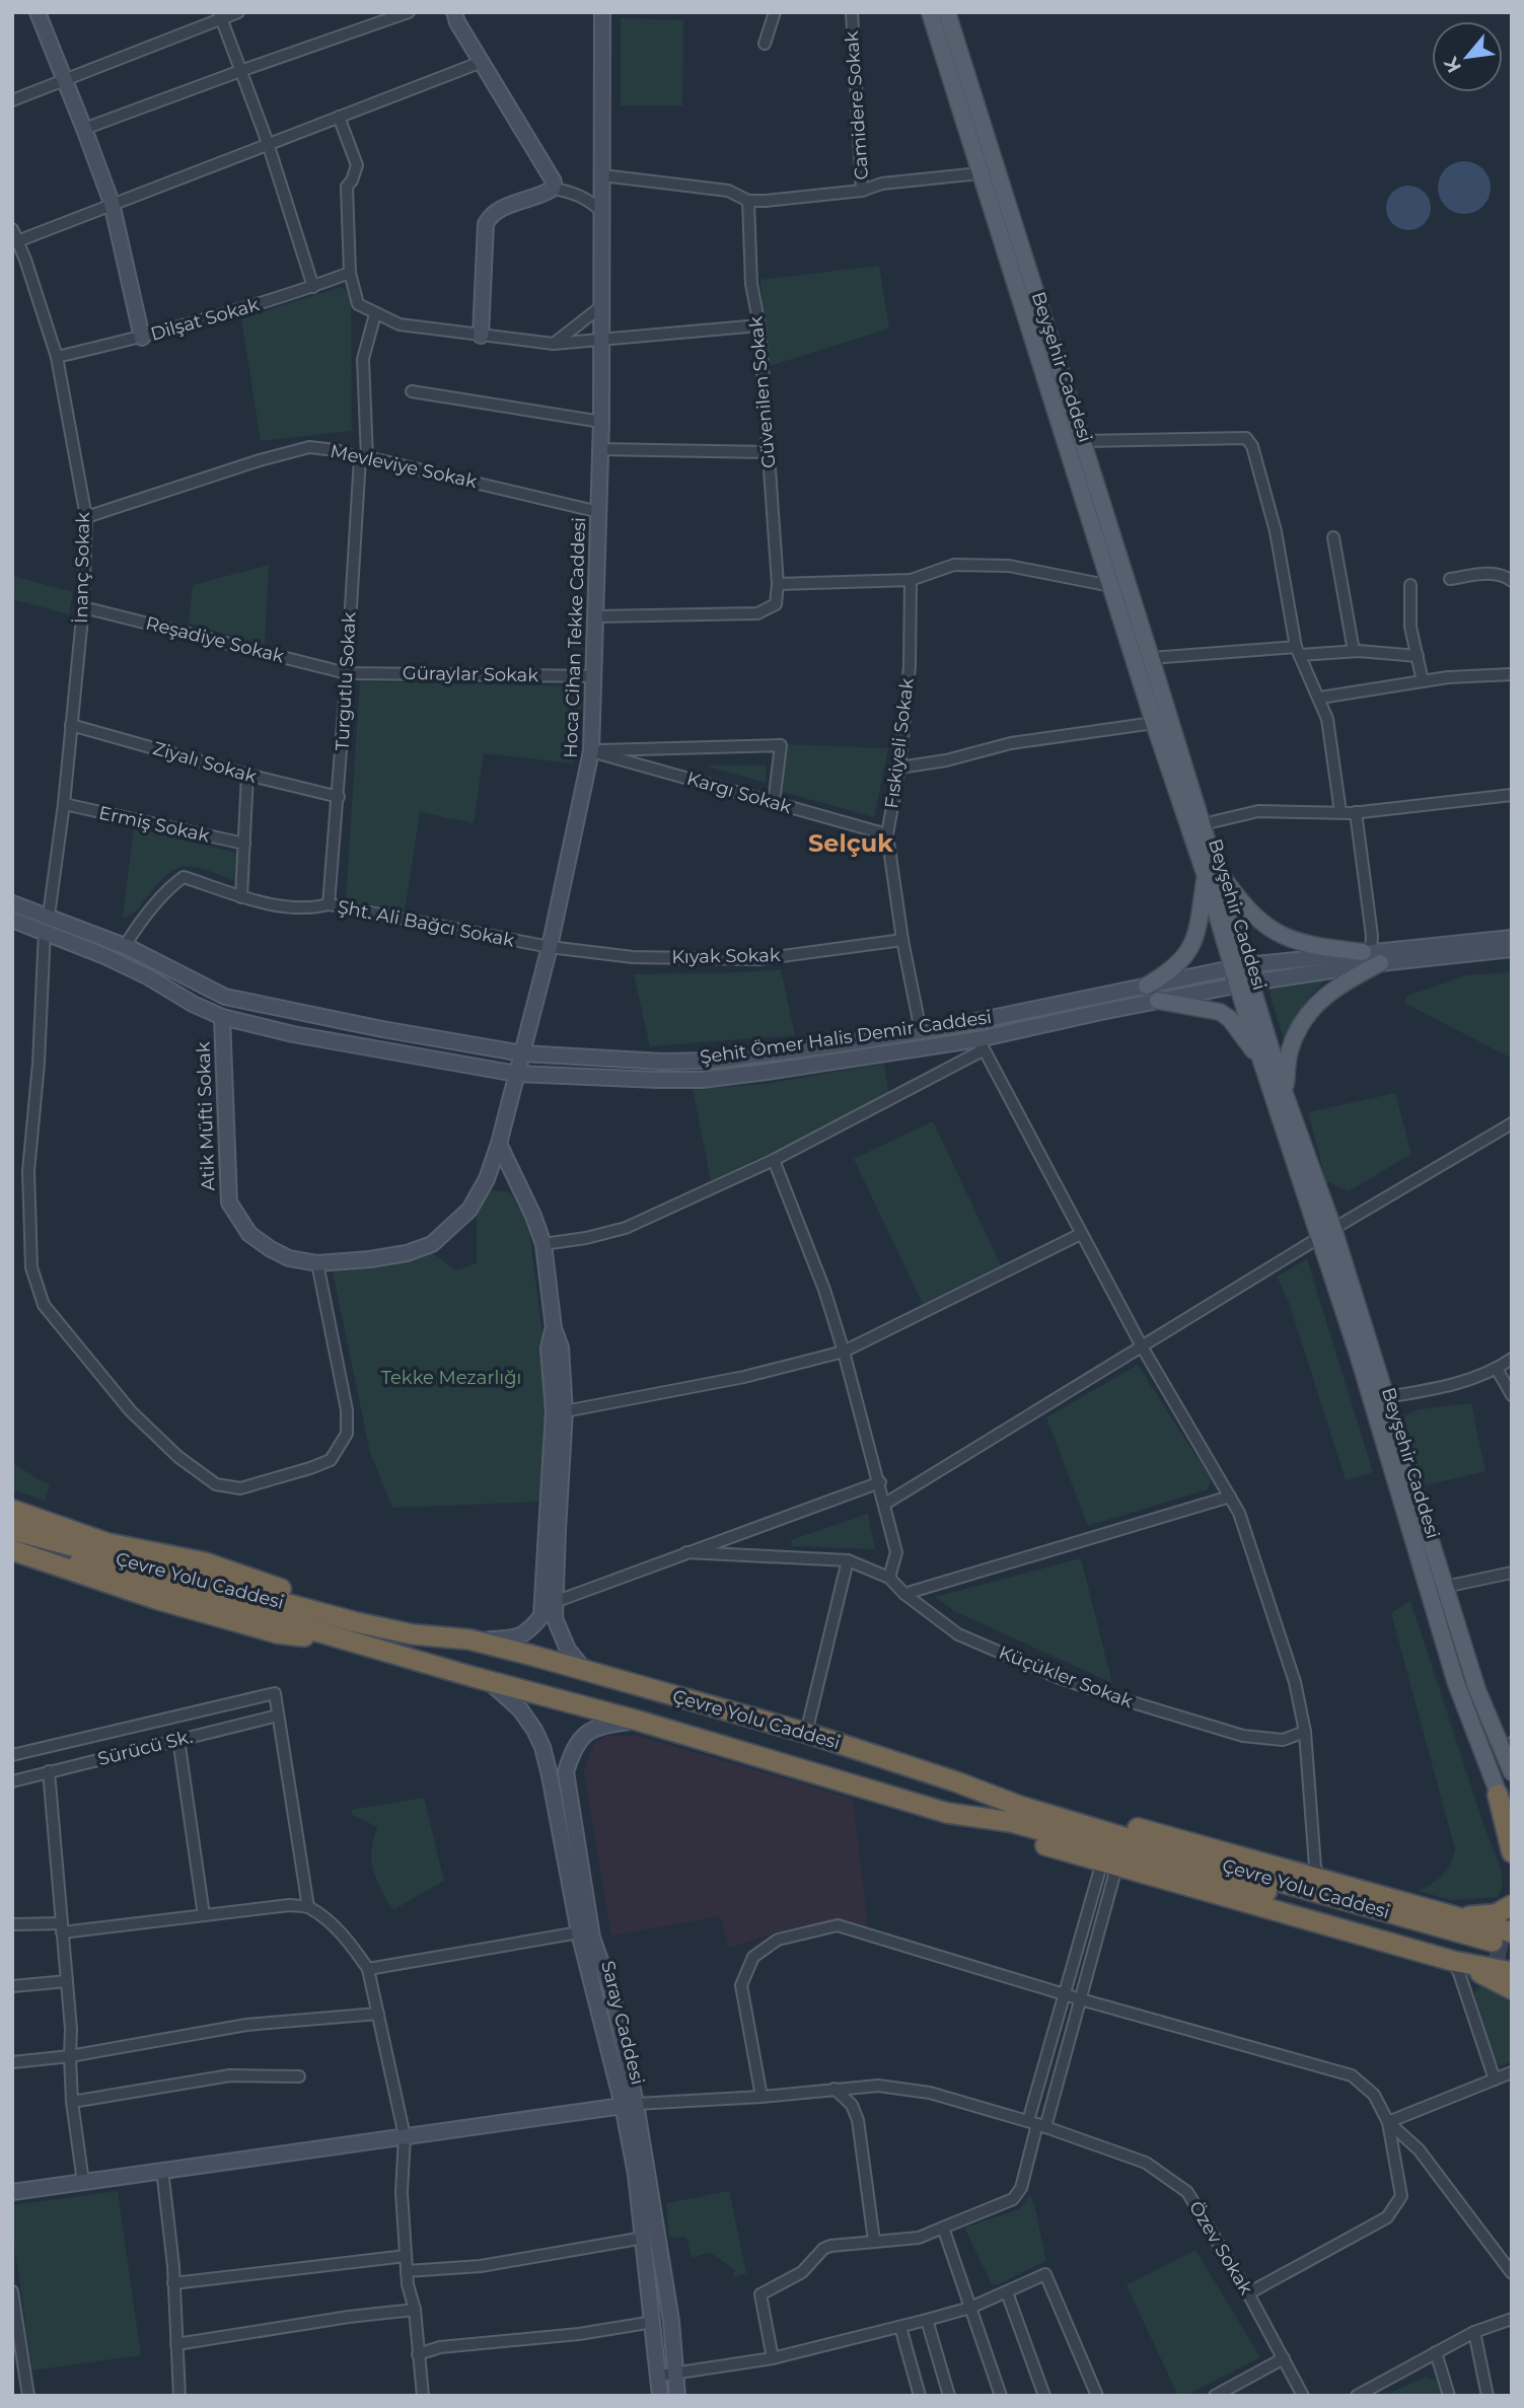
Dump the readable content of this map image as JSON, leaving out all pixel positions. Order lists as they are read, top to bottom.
{
  "streets": {
    "highway": ["Çevre Yolu Caddesi"],
    "main road": ["Beyşehir Caddesi"],
    "street": [
      "Camidere Sokak",
      "Dilşat Sokak",
      "Güvenilen Sokak",
      "Mevleviye Sokak",
      "İnanç Sokak",
      "Hoca Cihan Tekke Caddesi",
      "Reşadiye Sokak",
      "Güraylar Sokak",
      "Turgutlu Sokak",
      "Fıskiyeli Sokak",
      "Ziyalı Sokak",
      "Kargı Sokak",
      "Ermiş Sokak",
      "Şht. Ali Bağcı Sokak",
      "Kıyak Sokak",
      "Şehit Ömer Halis Demir Caddesi",
      "Atik Müfti Sokak",
      "Küçükler Sokak",
      "Sürücü Sk.",
      "Saray Caddesi",
      "Özev Sokak"
    ]
  },
  "crossings": [
    ["Camidere Sokak", "Güvenilen Sokak"],
    ["Camidere Sokak", "Hoca Cihan Tekke Caddesi"],
    ["Dilşat Sokak", "İnanç Sokak"],
    ["Beyşehir Caddesi", "Şehit Ömer Halis Demir Caddesi"],
    ["Mevleviye Sokak", "İnanç Sokak"],
    ["Mevleviye Sokak", "Hoca Cihan Tekke Caddesi"],
    ["Mevleviye Sokak", "Turgutlu Sokak"],
    ["İnanç Sokak", "Reşadiye Sokak"],
    ["İnanç Sokak", "Ziyalı Sokak"],
    ["İnanç Sokak", "Ermiş Sokak"],
    ["İnanç Sokak", "Şehit Ömer Halis Demir Caddesi"],
    ["Hoca Cihan Tekke Caddesi", "Güraylar Sokak"],
    ["Hoca Cihan Tekke Caddesi", "Kargı Sokak"],
    ["Hoca Cihan Tekke Caddesi", "Şht. Ali Bağcı Sokak"],
    ["Hoca Cihan Tekke Caddesi", "Kıyak Sokak"],
    ["Hoca Cihan Tekke Caddesi", "Şehit Ömer Halis Demir Caddesi"],
    ["Hoca Cihan Tekke Caddesi", "Atik Müfti Sokak"],
    ["Reşadiye Sokak", "Güraylar Sokak"],
    ["Reşadiye Sokak", "Turgutlu Sokak"],
    ["Güraylar Sokak", "Turgutlu Sokak"],
    ["Turgutlu Sokak", "Ziyalı Sokak"],
    ["Turgutlu Sokak", "Şht. Ali Bağcı Sokak"],
    ["Fıskiyeli Sokak", "Kargı Sokak"],
    ["Fıskiyeli Sokak", "Kıyak Sokak"],
    ["Fıskiyeli Sokak", "Şehit Ömer Halis Demir Caddesi"],
    ["Şht. Ali Bağcı Sokak", "Kıyak Sokak"],
    ["Şht. Ali Bağcı Sokak", "Şehit Ömer Halis Demir Caddesi"],
    ["Şehit Ömer Halis Demir Caddesi", "Atik Müfti Sokak"],
    ["Çevre Yolu Caddesi", "Saray Caddesi"],
    ["Saray Caddesi", "Özev Sokak"]
  ],
  "districts": ["Selçuk"],
  "parks": ["Tekke Mezarlığı"],
  "north": "bottom left"
}
